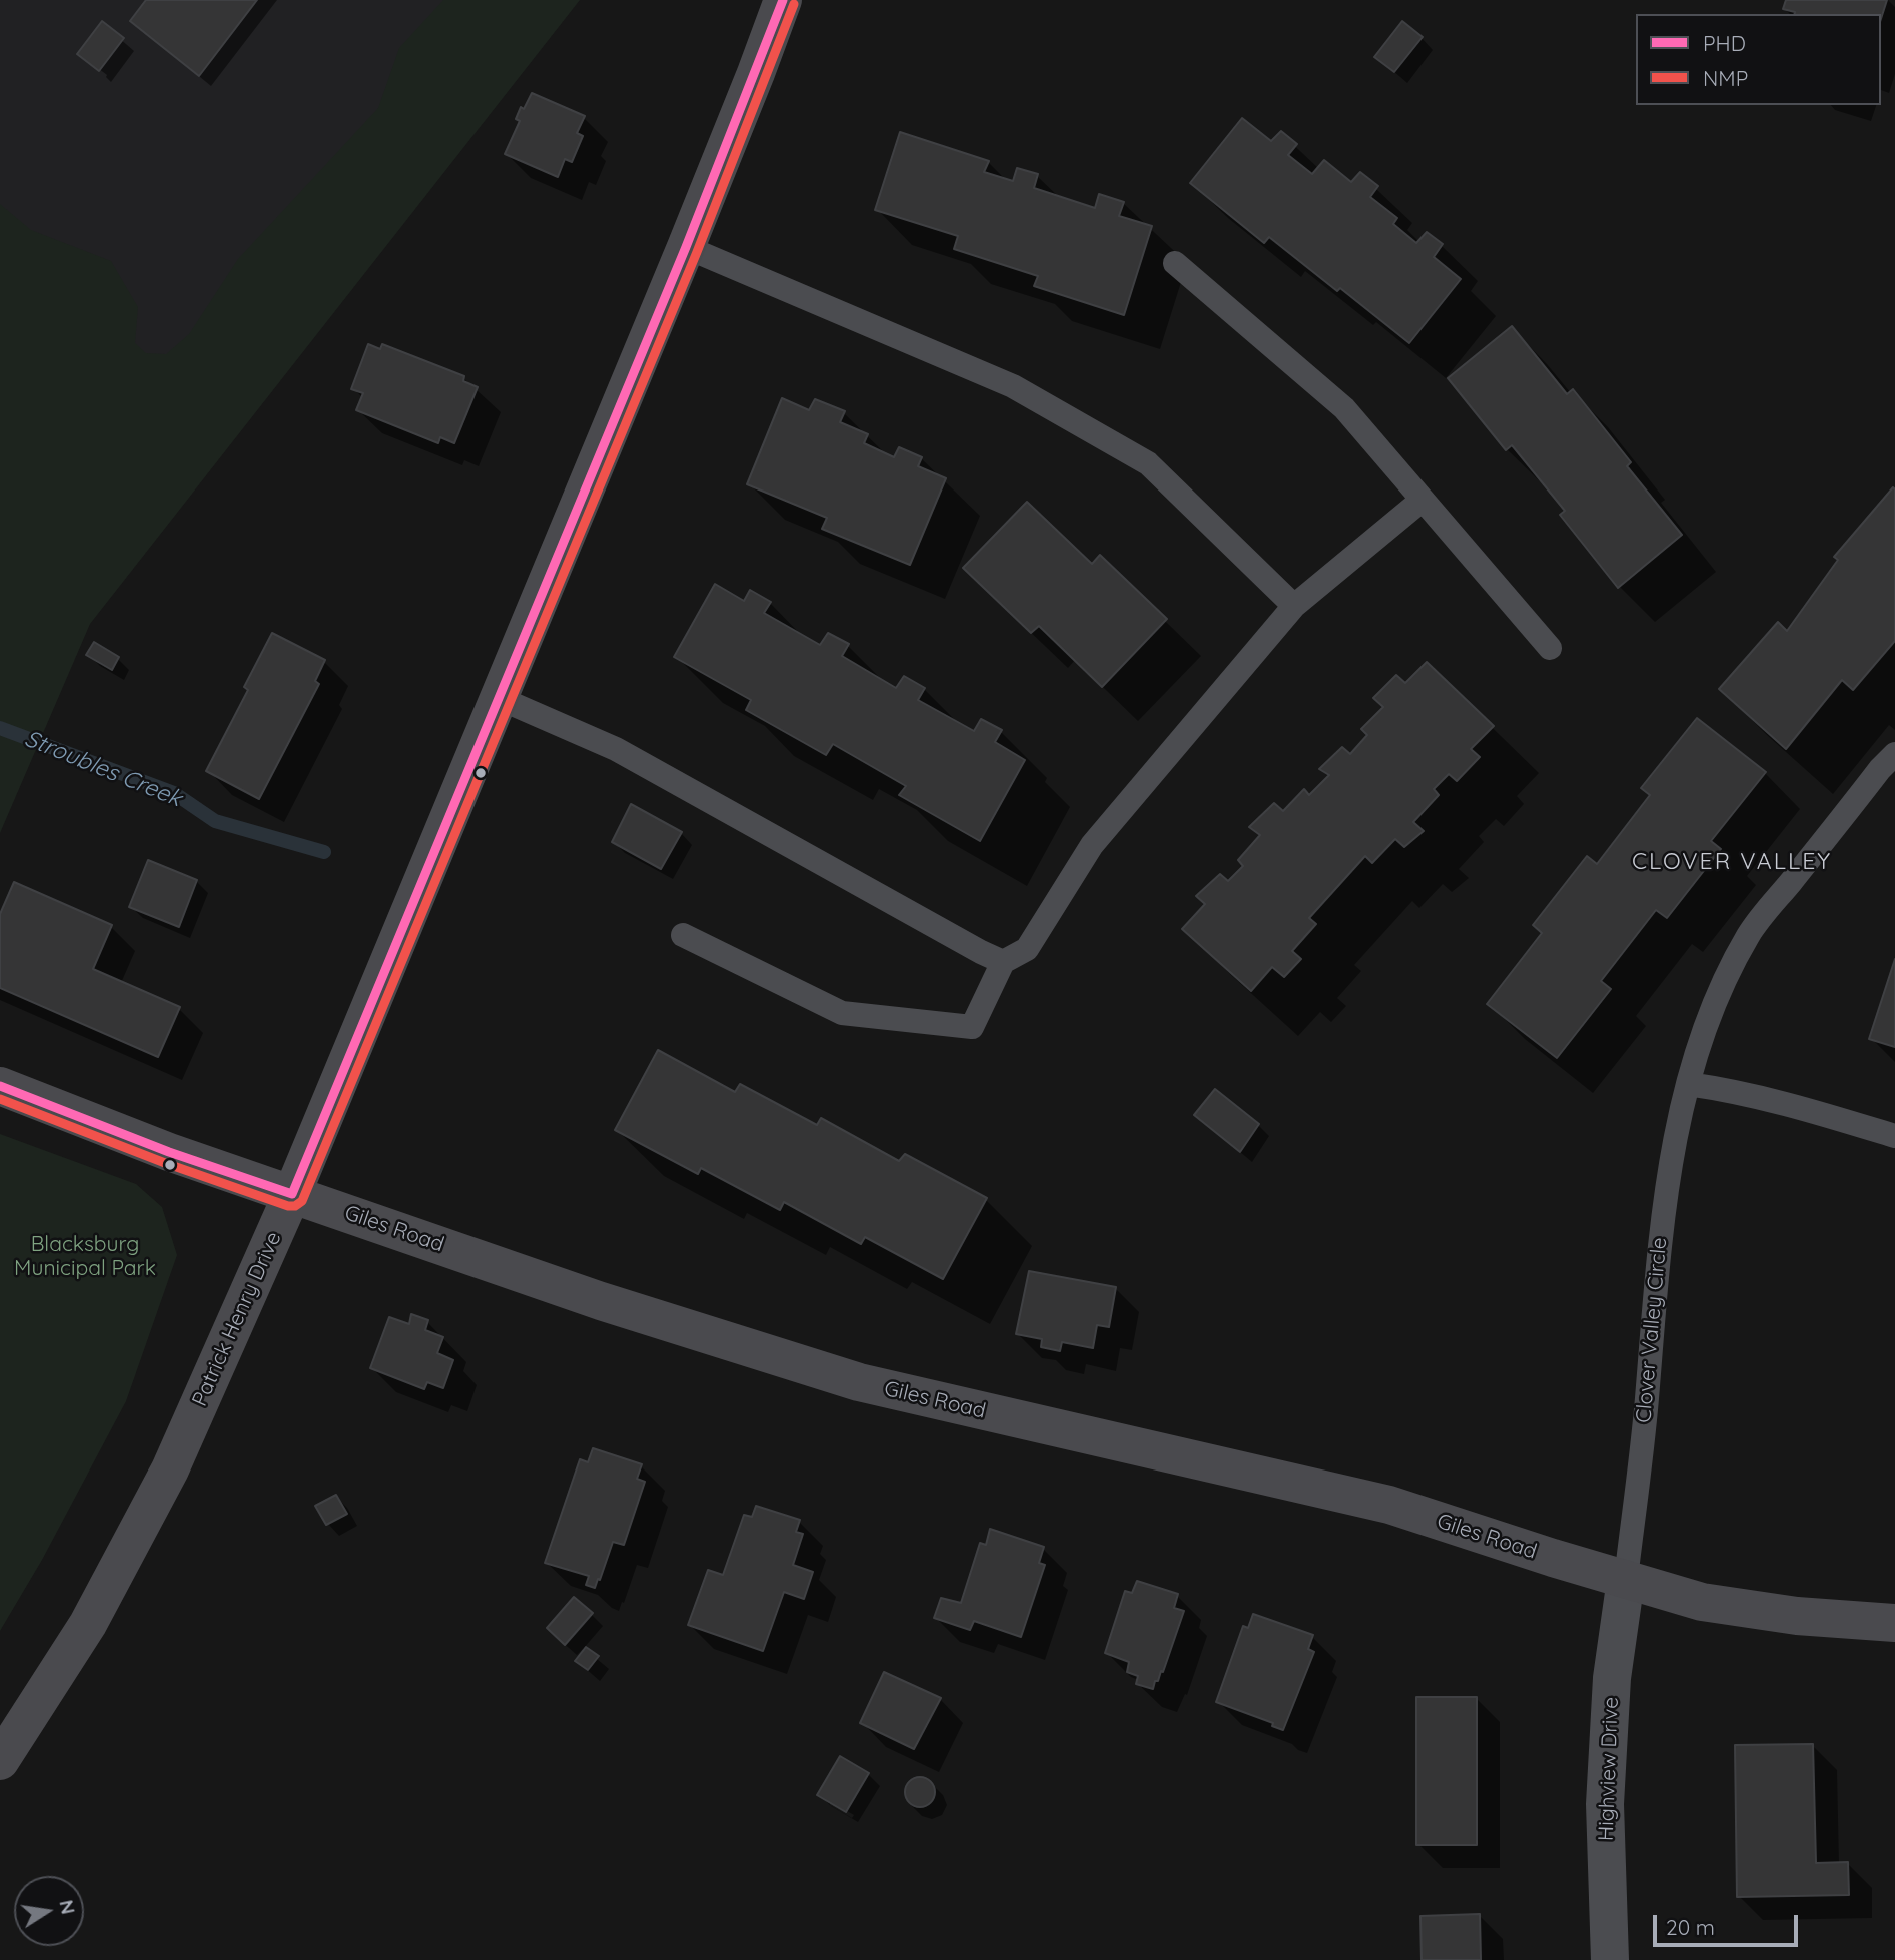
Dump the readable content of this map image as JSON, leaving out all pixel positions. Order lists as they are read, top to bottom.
{
  "streets": {
    "street": ["Giles Road", "Patrick Henry Drive", "Highview Drive"],
    "lane": ["Clover Valley Circle"]
  },
  "crossings": [
    ["Giles Road", "Patrick Henry Drive"],
    ["Giles Road", "Clover Valley Circle"],
    ["Giles Road", "Highview Drive"],
    ["Clover Valley Circle", "Highview Drive"]
  ],
  "districts": ["CLOVER VALLEY"],
  "water": ["Stroubles Creek"],
  "parks": ["Blacksburg Municipal Park"],
  "lines": ["transit line PHD", "transit line NMP"],
  "legend": ["PHD", "NMP"],
  "scale_bar": "20 m",
  "north": "right"
}
